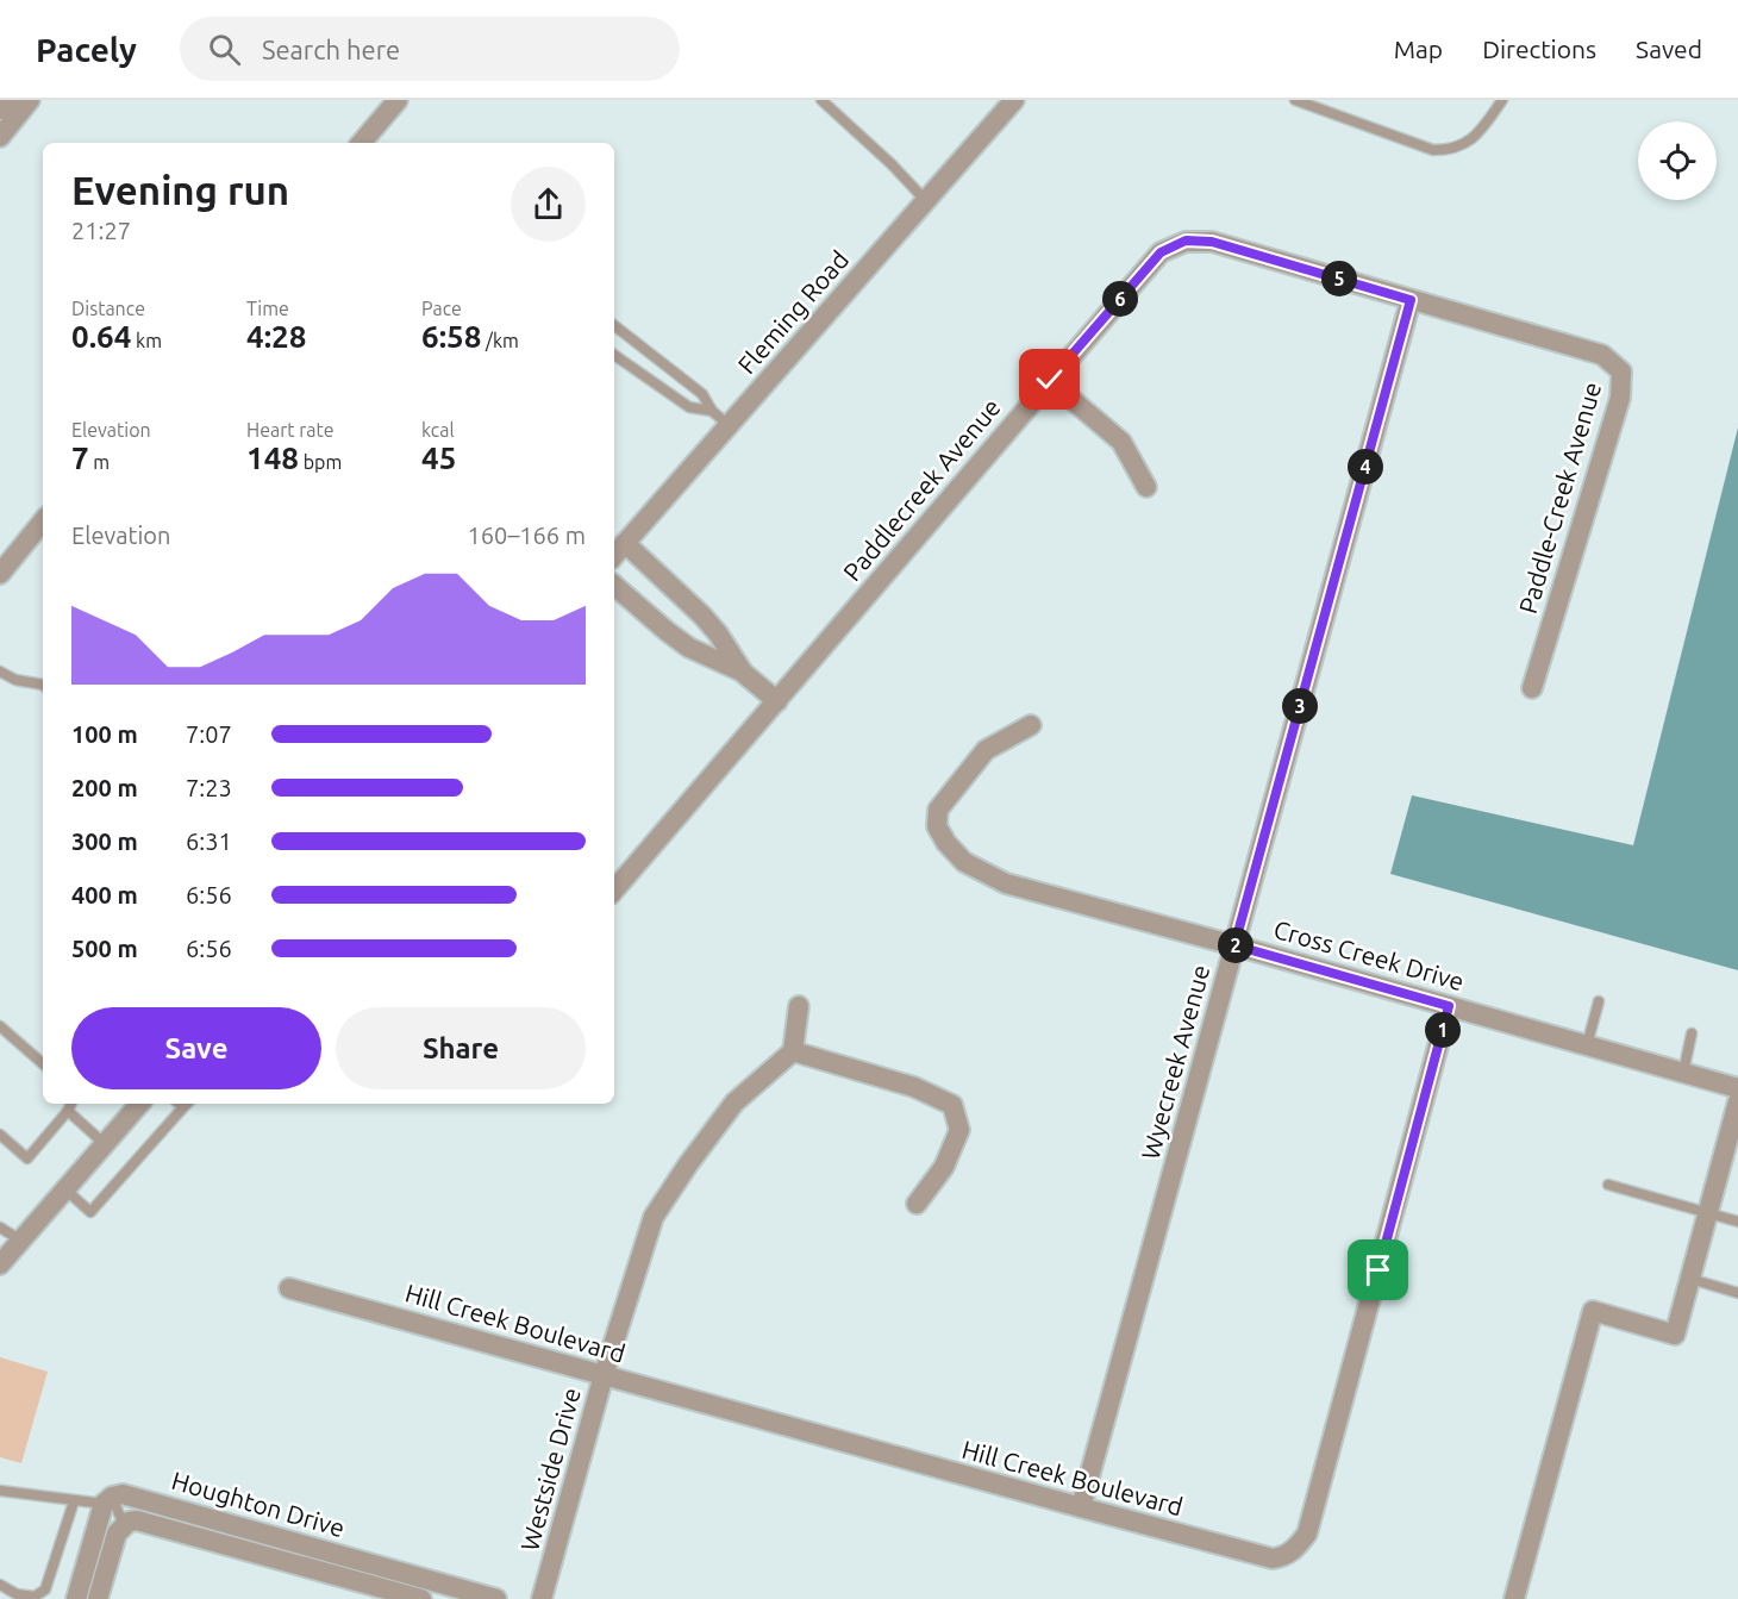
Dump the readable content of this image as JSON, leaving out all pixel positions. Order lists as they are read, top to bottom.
{
  "streets": {
    "street": [
      "Fleming Road",
      "Paddlecreek Avenue",
      "Paddle-Creek Avenue",
      "Cross Creek Drive",
      "Wyecreek Avenue",
      "Hill Creek Boulevard",
      "Westside Drive",
      "Houghton Drive"
    ]
  },
  "crossings": [
    ["Paddlecreek Avenue", "Paddle-Creek Avenue"],
    ["Paddlecreek Avenue", "Wyecreek Avenue"],
    ["Paddle-Creek Avenue", "Wyecreek Avenue"],
    ["Cross Creek Drive", "Wyecreek Avenue"],
    ["Cross Creek Drive", "Hill Creek Boulevard"],
    ["Wyecreek Avenue", "Hill Creek Boulevard"],
    ["Hill Creek Boulevard", "Westside Drive"]
  ],
  "page": {
    "header": "Pacely",
    "search": "Search here",
    "nav": ["Map", "Directions", "Saved"],
    "heading": ["Evening run", "21:27"],
    "pins": [
      "5",
      "6",
      "4",
      "3",
      "2",
      "1"
    ],
    "stats": [
      ["Distance", "0.64 km"],
      ["Time", "4:28"],
      ["Pace", "6:58 /km"],
      ["Elevation", "7 m"],
      ["Heart rate", "148 bpm"],
      ["kcal", "45"]
    ],
    "chart": ["Elevation", "160–166 m"],
    "list": [
      {
        "name": "100 m",
        "note": "7:07"
      },
      {
        "name": "200 m",
        "note": "7:23"
      },
      {
        "name": "300 m",
        "note": "6:31"
      },
      {
        "name": "400 m",
        "note": "6:56"
      },
      {
        "name": "500 m",
        "note": "6:56"
      }
    ],
    "buttons": ["Save", "Share"]
  }
}
